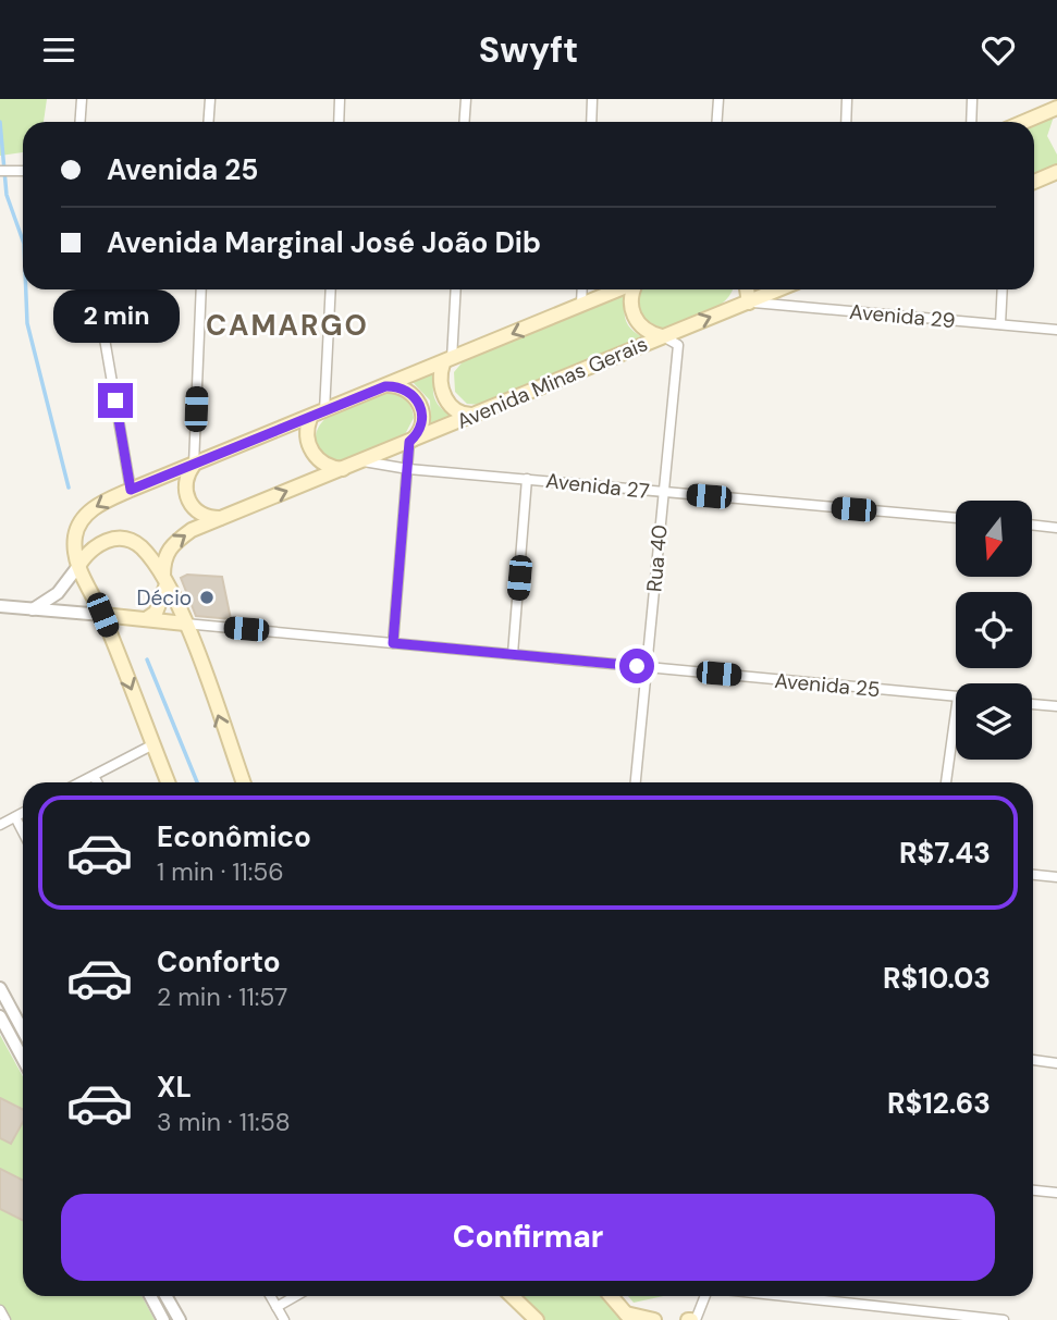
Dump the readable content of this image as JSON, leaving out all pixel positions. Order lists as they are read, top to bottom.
{
  "streets": {
    "main road": ["Avenida Minas Gerais"],
    "street": [
      "Avenida 29",
      "Avenida 27",
      "Rua 40",
      "Avenida 25"
    ]
  },
  "crossings": [
    ["Avenida 29", "Avenida Minas Gerais"],
    ["Avenida Minas Gerais", "Avenida 27"],
    ["Avenida Minas Gerais", "Rua 40"],
    ["Avenida 27", "Rua 40"],
    ["Rua 40", "Avenida 25"]
  ],
  "districts": ["CAMARGO"],
  "places": ["Décio"],
  "north": "bottom",
  "page": {
    "header": "Swyft",
    "banner": ["Avenida 25", "Avenida Marginal José João Dib"],
    "bubble": "2 min",
    "list": [
      {
        "name": "Econômico",
        "note": "1 min · 11:56",
        "value": "R$7.43"
      },
      {
        "name": "Conforto",
        "note": "2 min · 11:57",
        "value": "R$10.03"
      },
      {
        "name": "XL",
        "note": "3 min · 11:58",
        "value": "R$12.63"
      }
    ],
    "buttons": "Confirmar"
  }
}
